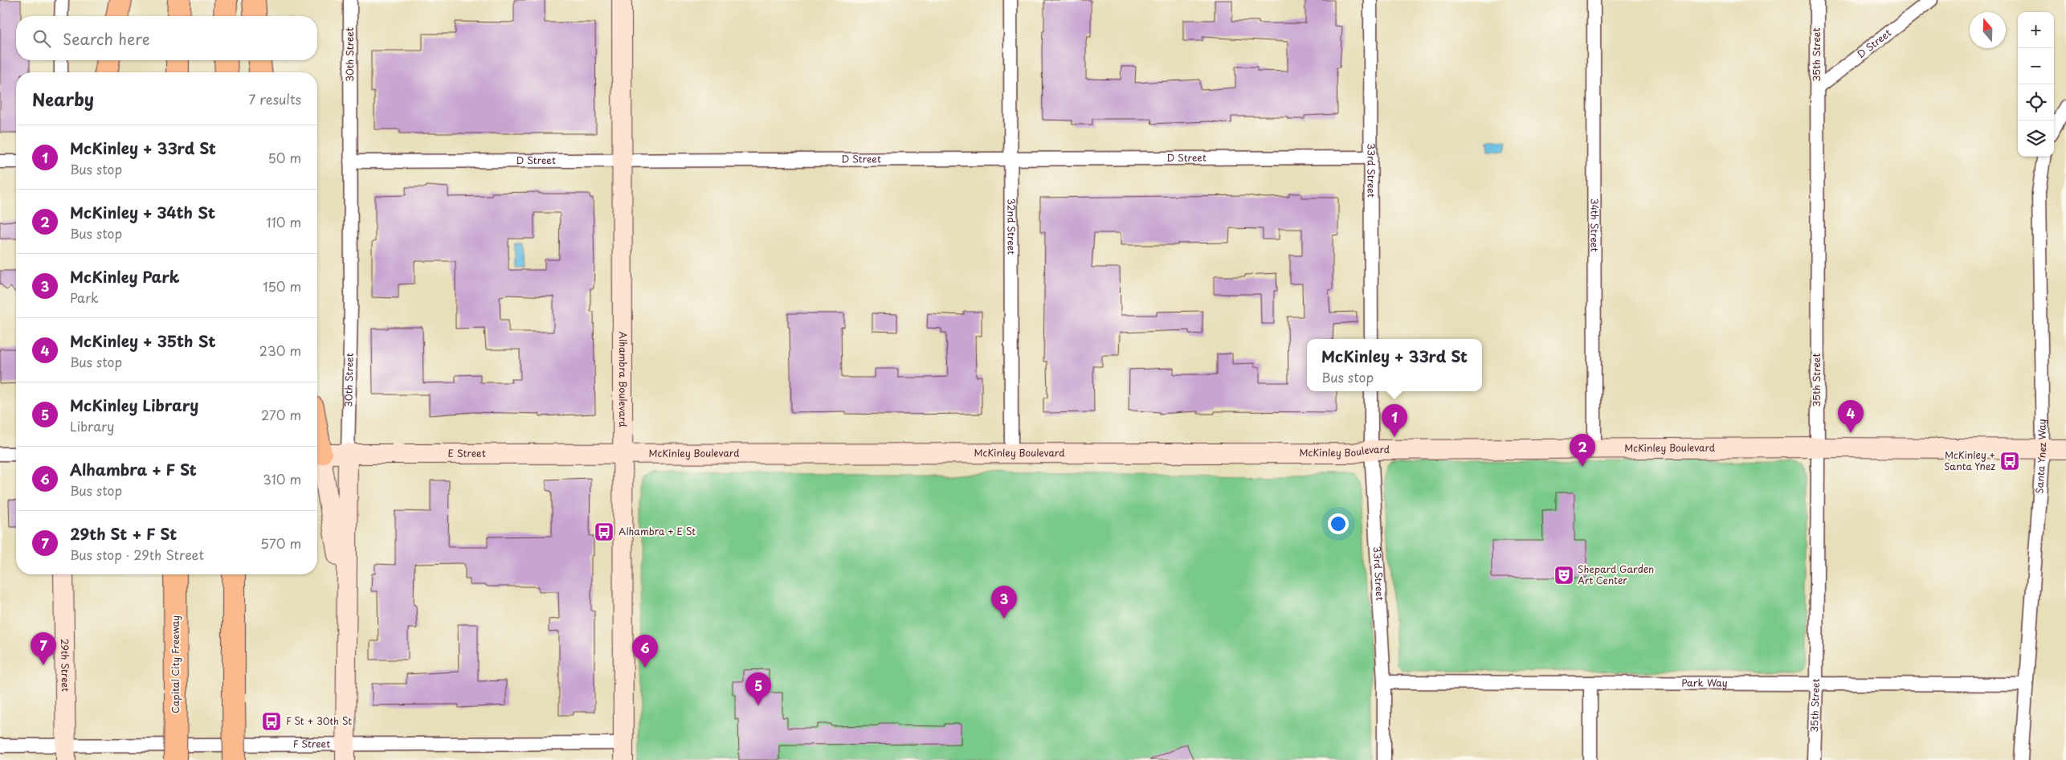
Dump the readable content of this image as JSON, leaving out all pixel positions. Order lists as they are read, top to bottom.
{
  "streets": {
    "highway": ["Capital City Freeway"],
    "street": [
      "D Street",
      "30th Street",
      "35th Street",
      "33rd Street",
      "34th Street",
      "32nd Street",
      "Alhambra Boulevard",
      "McKinley Boulevard",
      "E Street",
      "Santa Ynez Way",
      "29th Street",
      "Park Way",
      "F Street"
    ]
  },
  "crossings": [
    ["D Street", "30th Street"],
    ["D Street", "35th Street"],
    ["D Street", "33rd Street"],
    ["D Street", "32nd Street"],
    ["D Street", "Alhambra Boulevard"],
    ["30th Street", "E Street"],
    ["30th Street", "F Street"],
    ["35th Street", "McKinley Boulevard"],
    ["35th Street", "Park Way"],
    ["33rd Street", "McKinley Boulevard"],
    ["33rd Street", "Park Way"],
    ["34th Street", "McKinley Boulevard"],
    ["32nd Street", "McKinley Boulevard"],
    ["Alhambra Boulevard", "McKinley Boulevard"],
    ["Alhambra Boulevard", "E Street"],
    ["Alhambra Boulevard", "F Street"],
    ["McKinley Boulevard", "E Street"],
    ["McKinley Boulevard", "Santa Ynez Way"],
    ["Santa Ynez Way", "Park Way"],
    ["29th Street", "F Street"]
  ],
  "places": {
    "bus stop": ["McKinley + Santa Ynez", "Alhambra + E St", "F St + 30th St"],
    "theatre": ["Shepard Garden Art Center"]
  },
  "north": "top",
  "page": {
    "map_buttons": ["+", "−"],
    "search": "Search here",
    "heading": ["Nearby", "7 results"],
    "list": [
      {
        "mark": "1",
        "name": "McKinley + 33rd St",
        "note": "Bus stop",
        "value": "50 m"
      },
      {
        "mark": "2",
        "name": "McKinley + 34th St",
        "note": "Bus stop",
        "value": "110 m"
      },
      {
        "mark": "3",
        "name": "McKinley Park",
        "note": "Park",
        "value": "150 m"
      },
      {
        "mark": "4",
        "name": "McKinley + 35th St",
        "note": "Bus stop",
        "value": "230 m"
      },
      {
        "mark": "5",
        "name": "McKinley Library",
        "note": "Library",
        "value": "270 m"
      },
      {
        "mark": "6",
        "name": "Alhambra + F St",
        "note": "Bus stop",
        "value": "310 m"
      },
      {
        "mark": "7",
        "name": "29th St + F St",
        "note": "Bus stop · 29th Street",
        "value": "570 m"
      }
    ],
    "popup": ["McKinley + 33rd St", "Bus stop"],
    "pins": [
      "4",
      "1",
      "2",
      "3",
      "7",
      "6",
      "5"
    ]
  }
}
